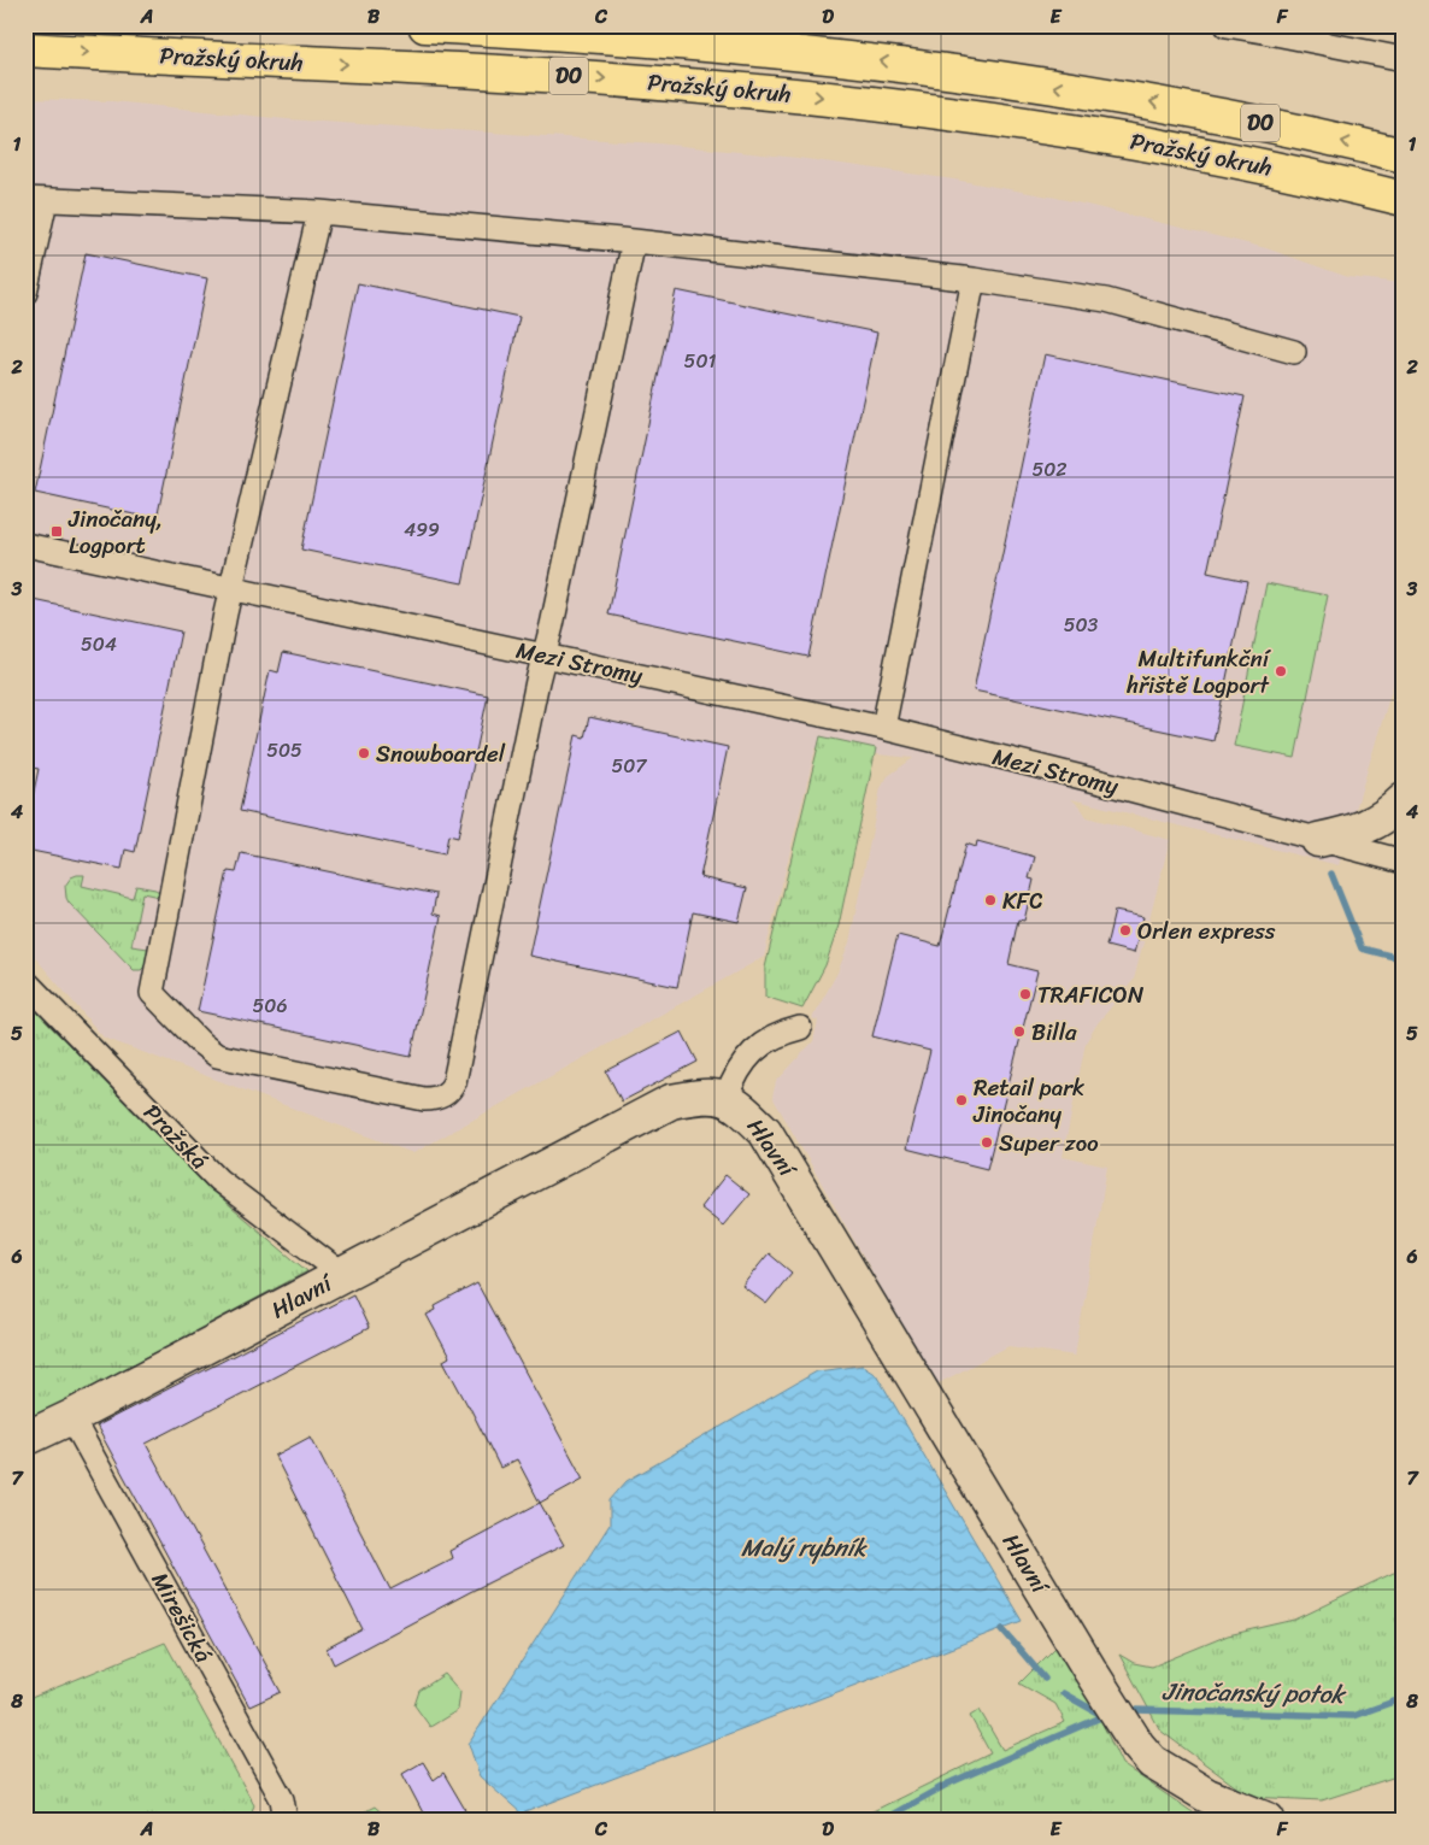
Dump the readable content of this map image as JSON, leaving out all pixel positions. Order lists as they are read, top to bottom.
{
  "streets": {
    "highway": ["Pražský okruh", "D0"],
    "street": [
      "Mezi Stromy",
      "Pražská",
      "Hlavní",
      "Mirešická"
    ]
  },
  "crossings": [
    ["Pražská", "Hlavní"],
    ["Hlavní", "Mirešická"]
  ],
  "water": ["Malý rybník", "Jinočanský potok"],
  "places": {
    "transit": ["Jinočany, Logport"],
    "other": [
      "Multifunkční hřiště Logport",
      "Snowboardel",
      "KFC",
      "Orlen express",
      "TRAFICON",
      "Billa",
      "Retail park Jinočany",
      "Super zoo"
    ]
  },
  "house_numbers": [
    "501",
    "502",
    "499",
    "503",
    "504",
    "505",
    "507",
    "506"
  ],
  "grid": {
    "columns": [
      "A",
      "B",
      "C",
      "D",
      "E",
      "F"
    ],
    "rows": [
      "1",
      "2",
      "3",
      "4",
      "5",
      "6",
      "7",
      "8"
    ]
  }
}
